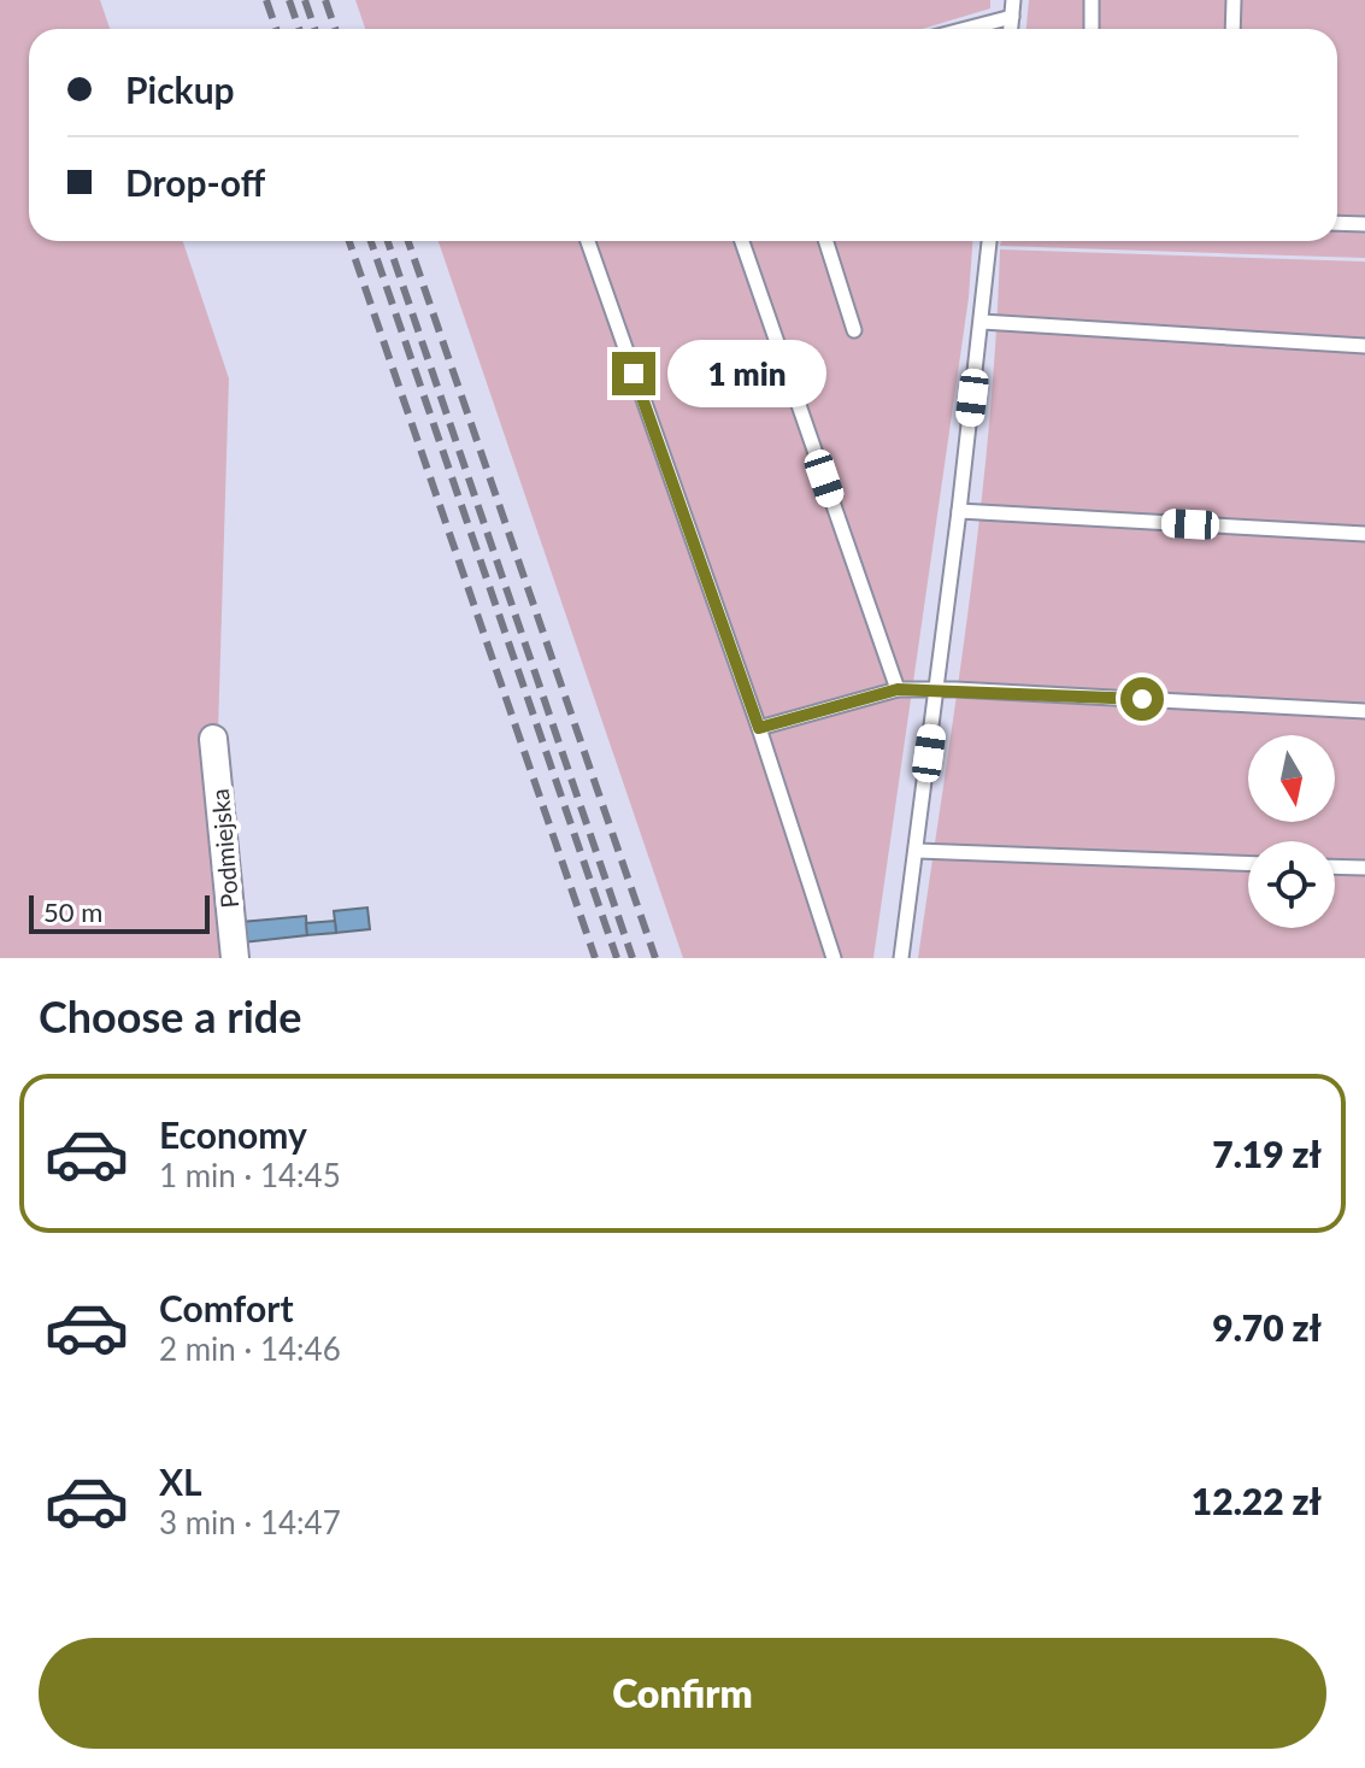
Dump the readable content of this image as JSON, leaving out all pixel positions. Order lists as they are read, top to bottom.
{
  "streets": {
    "street": ["Podmiejska"]
  },
  "scale_bar": "50 m",
  "north": "bottom",
  "page": {
    "banner": ["Pickup", "Drop-off"],
    "bubble": "1 min",
    "scale": "50 m",
    "heading": "Choose a ride",
    "list": [
      {
        "name": "Economy",
        "note": "1 min · 14:45",
        "value": "7.19 zł"
      },
      {
        "name": "Comfort",
        "note": "2 min · 14:46",
        "value": "9.70 zł"
      },
      {
        "name": "XL",
        "note": "3 min · 14:47",
        "value": "12.22 zł"
      }
    ],
    "buttons": "Confirm"
  }
}
